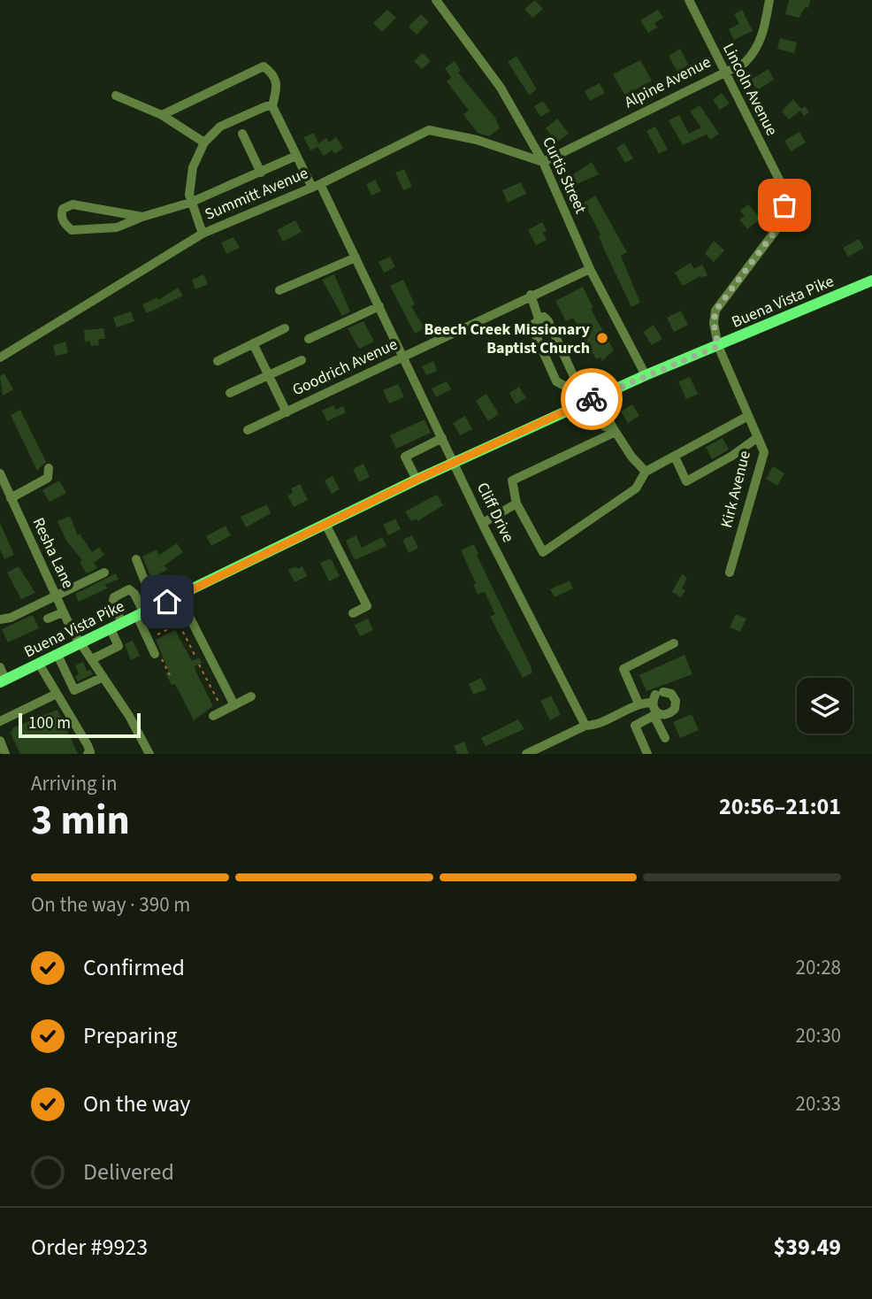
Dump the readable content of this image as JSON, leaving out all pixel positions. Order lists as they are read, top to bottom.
{
  "streets": {
    "main road": ["Buena Vista Pike"],
    "street": [
      "Alpine Avenue",
      "Lincoln Avenue",
      "Curtis Street",
      "Summitt Avenue",
      "Goodrich Avenue",
      "Kirk Avenue",
      "Cliff Drive",
      "Resha Lane"
    ]
  },
  "crossings": [
    ["Alpine Avenue", "Lincoln Avenue"],
    ["Alpine Avenue", "Curtis Street"],
    ["Alpine Avenue", "Summitt Avenue"],
    ["Lincoln Avenue", "Kirk Avenue"],
    ["Curtis Street", "Summitt Avenue"],
    ["Curtis Street", "Buena Vista Pike"],
    ["Curtis Street", "Goodrich Avenue"],
    ["Summitt Avenue", "Cliff Drive"],
    ["Buena Vista Pike", "Kirk Avenue"],
    ["Buena Vista Pike", "Cliff Drive"],
    ["Buena Vista Pike", "Resha Lane"],
    ["Goodrich Avenue", "Cliff Drive"]
  ],
  "places": ["Beech Creek Missionary Baptist Church"],
  "scale_bar": "100 m",
  "page": {
    "scale": "100 m",
    "heading": ["3 min", "Arriving in", "20:56–21:01"],
    "panel": ["Order #9923", "$39.49"],
    "bar": "On the way · 390 m",
    "list": [
      ["Confirmed", "20:28"],
      ["Preparing", "20:30"],
      ["On the way", "20:33"],
      "Delivered"
    ]
  }
}
